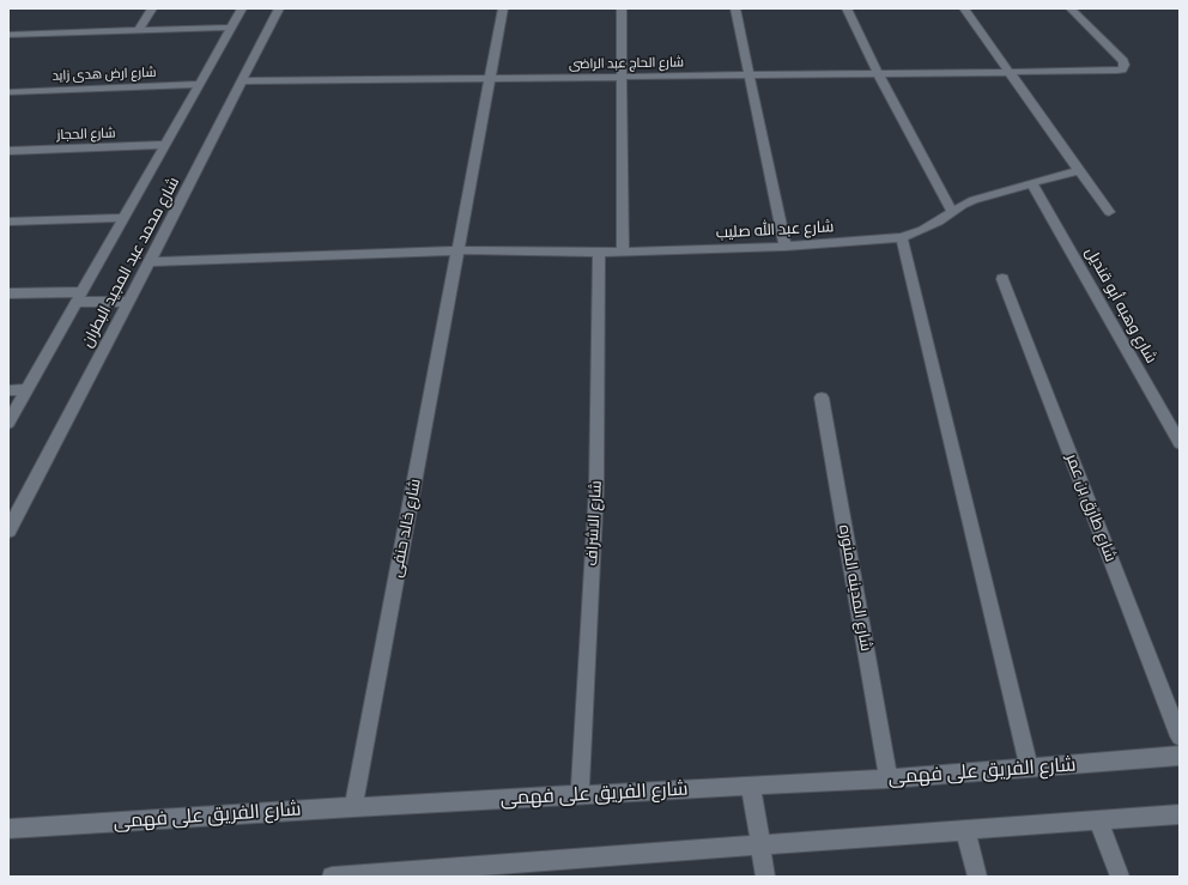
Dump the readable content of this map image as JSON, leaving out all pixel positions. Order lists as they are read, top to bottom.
{
  "streets": {
    "street": [
      "شارع الحاج عبد الراضى",
      "شارع ارض هدى زايد",
      "شارع الحجاز",
      "شارع عبد الله صليب",
      "شارع محمد عبد المجيد البطران",
      "شارع وهبه أبو قنديل",
      "شارع طارق بن عمر",
      "شارع الاشراف",
      "شارع خالد حنفى",
      "شارع المدينه المنوره",
      "شارع الفريق على فهمى"
    ]
  },
  "crossings": [
    ["شارع الحاج عبد الراضى", "شارع محمد عبد المجيد البطران"],
    ["شارع الحاج عبد الراضى", "شارع خالد حنفى"],
    ["شارع ارض هدى زايد", "شارع محمد عبد المجيد البطران"],
    ["شارع الحجاز", "شارع محمد عبد المجيد البطران"],
    ["شارع عبد الله صليب", "شارع محمد عبد المجيد البطران"],
    ["شارع عبد الله صليب", "شارع وهبه أبو قنديل"],
    ["شارع عبد الله صليب", "شارع الاشراف"],
    ["شارع عبد الله صليب", "شارع خالد حنفى"],
    ["شارع الاشراف", "شارع الفريق على فهمى"],
    ["شارع خالد حنفى", "شارع الفريق على فهمى"],
    ["شارع المدينه المنوره", "شارع الفريق على فهمى"]
  ]
}
